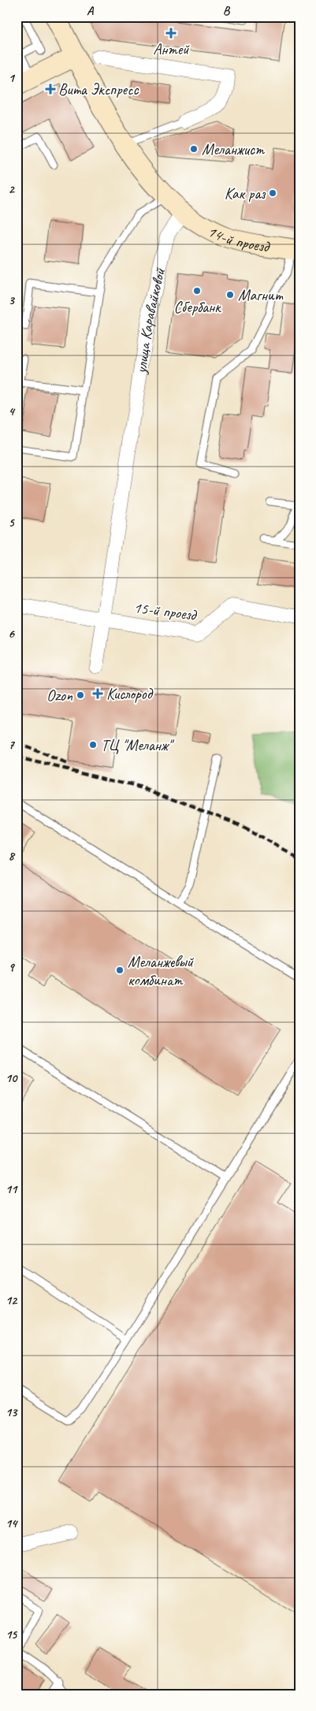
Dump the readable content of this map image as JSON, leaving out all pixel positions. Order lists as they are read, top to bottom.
{
  "streets": {
    "main road": ["14-й проезд"],
    "street": ["улица Каравайковой", "15-й проезд"]
  },
  "crossings": [
    ["14-й проезд", "улица Каравайковой"],
    ["улица Каравайковой", "15-й проезд"]
  ],
  "places": {
    "health": ["Антей", "Вита Экспресс", "Кислород"],
    "other": [
      "Меланжист",
      "Как раз",
      "Сбербанк",
      "Магнит",
      "Ozon",
      "ТЦ \"Меланж\"",
      "Меланжевый комбинат"
    ]
  },
  "grid": {
    "columns": ["A", "B"],
    "rows": [
      "1",
      "2",
      "3",
      "4",
      "5",
      "6",
      "7",
      "8",
      "9",
      "10",
      "11",
      "12",
      "13",
      "14",
      "15"
    ]
  }
}
